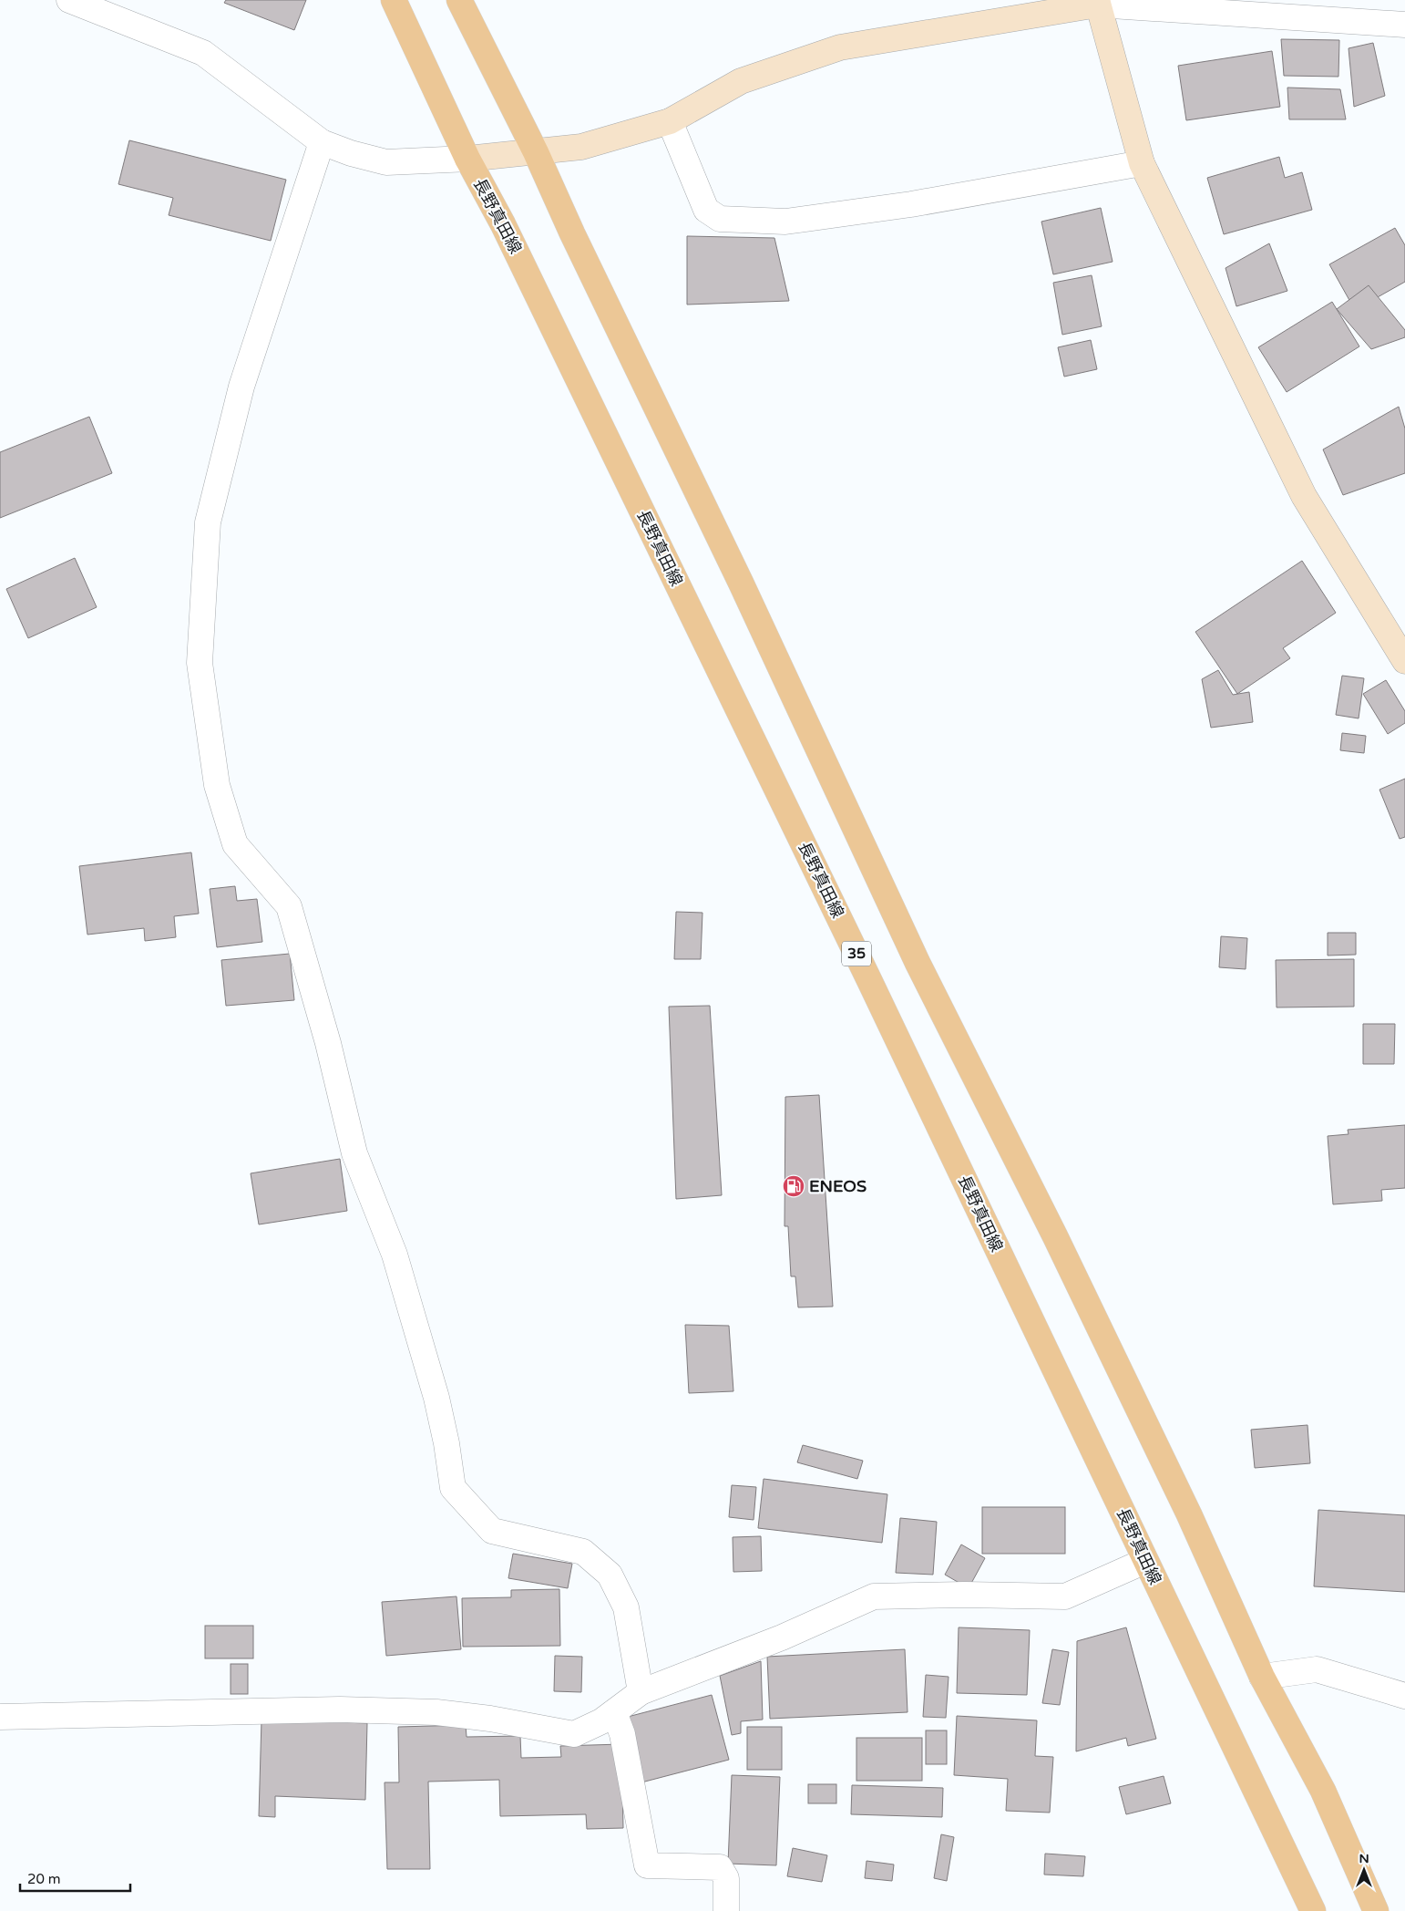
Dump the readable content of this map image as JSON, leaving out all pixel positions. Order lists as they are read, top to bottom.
{
  "streets": {
    "main road": ["長野真田線", "35"]
  },
  "places": {
    "fuel station": ["ENEOS"]
  },
  "scale_bar": "20 m",
  "north": "top"
}
